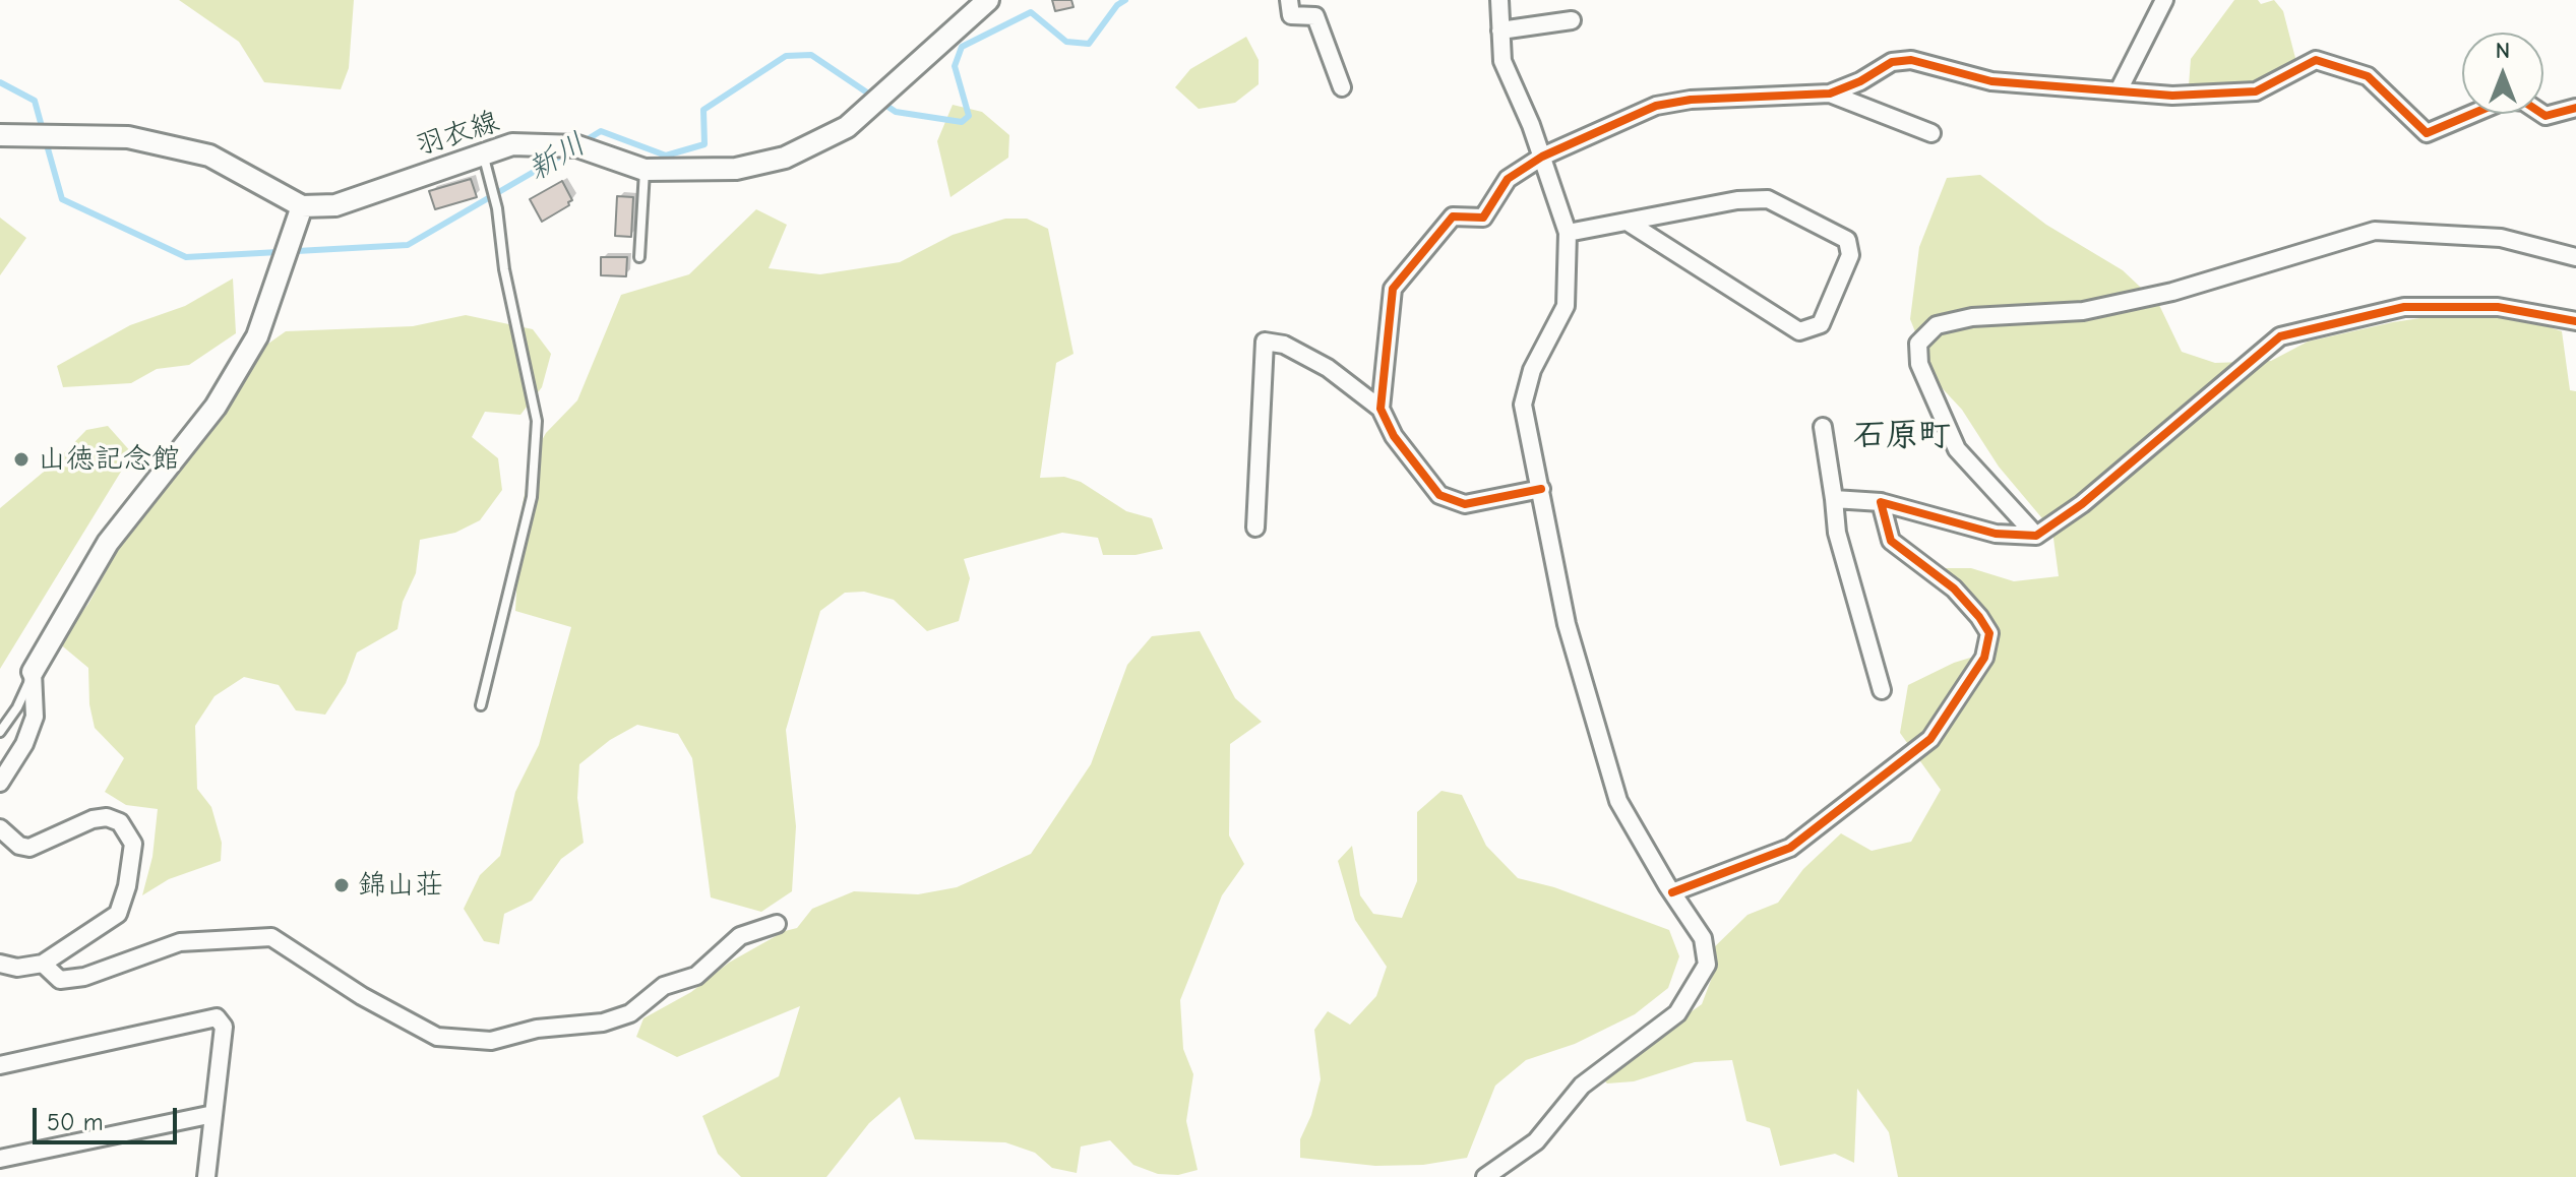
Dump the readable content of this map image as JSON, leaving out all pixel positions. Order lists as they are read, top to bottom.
{
  "streets": {
    "street": ["羽衣線"]
  },
  "districts": ["石原町"],
  "water": ["新川"],
  "places": ["山徳記念館", "錦山荘"],
  "scale_bar": "50 m",
  "north": "top"
}
